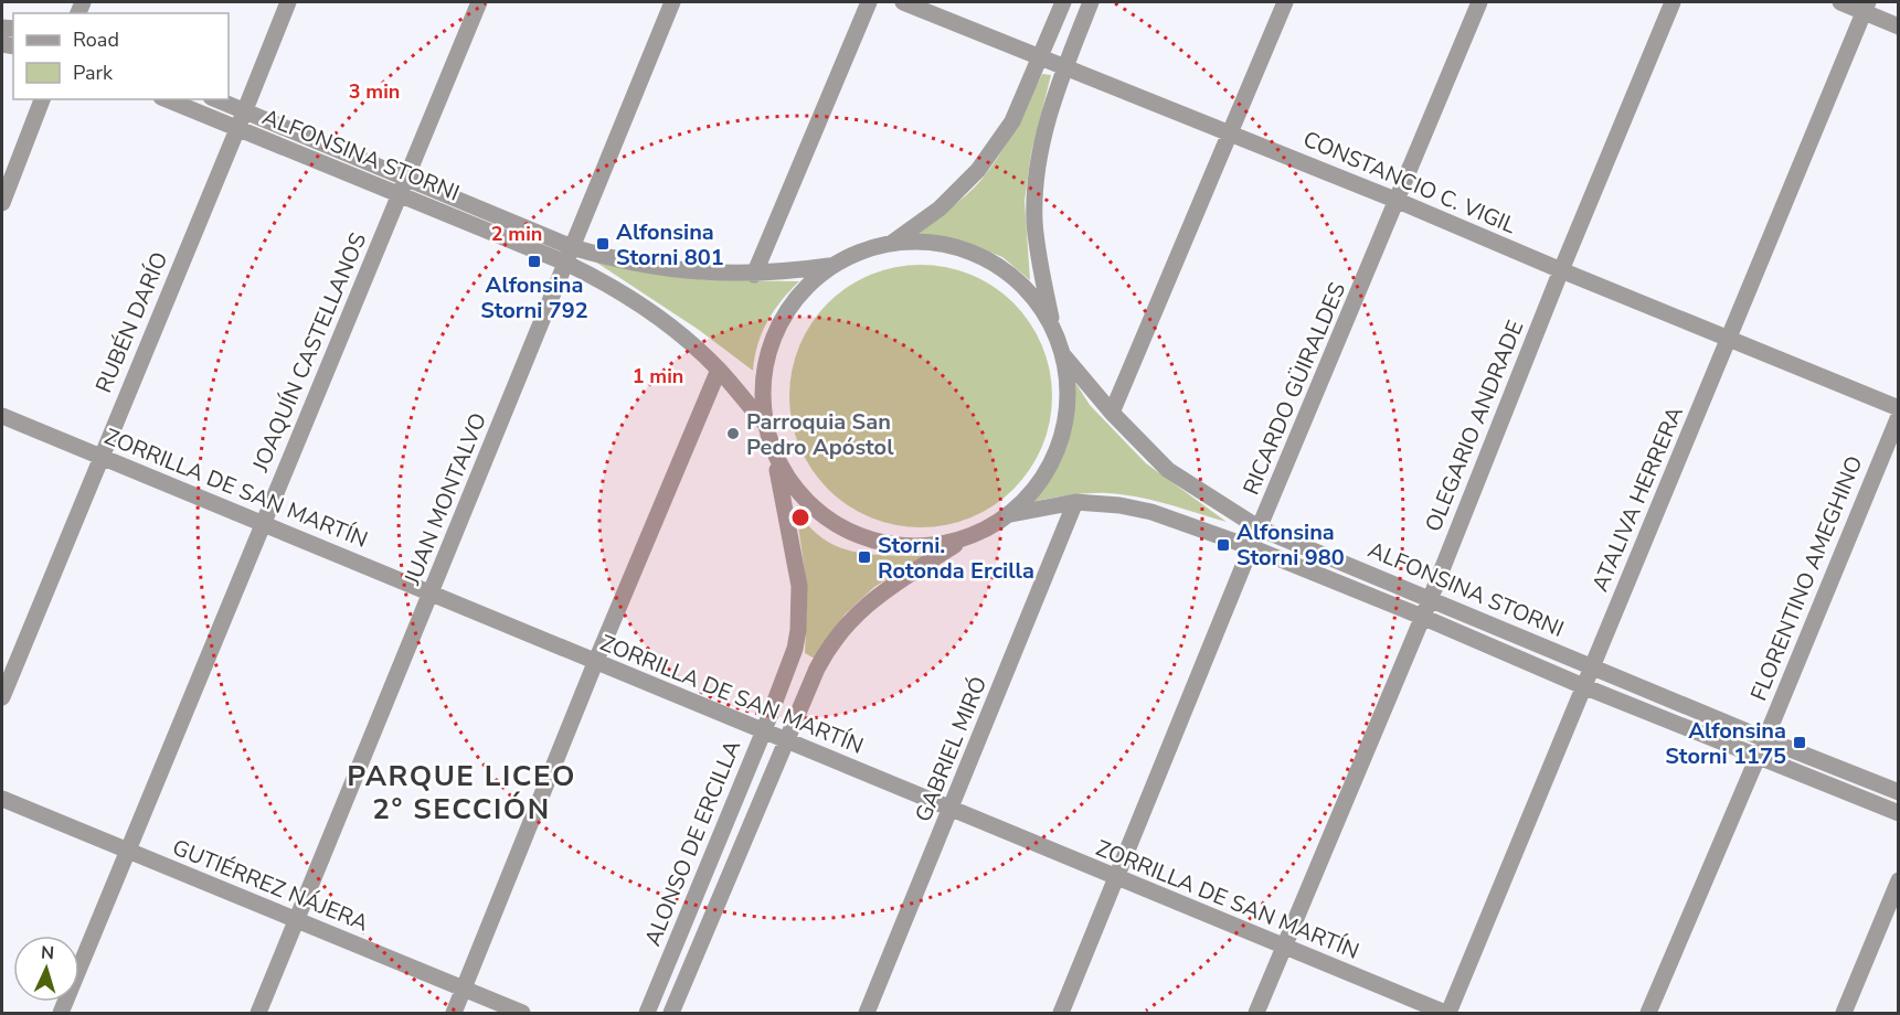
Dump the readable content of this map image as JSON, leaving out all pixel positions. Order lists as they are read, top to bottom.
{
  "streets": {
    "street": [
      "ALFONSINA STORNI",
      "CONSTANCIO C. VIGIL",
      "RUBÉN DARÍO",
      "JOAQUÍN CASTELLANOS",
      "RICARDO GÜIRALDES",
      "OLEGARIO ANDRADE",
      "ZORRILLA DE SAN MARTÍN",
      "JUAN MONTALVO",
      "ATALIVA HERRERA",
      "FLORENTINO AMEGHINO",
      "GABRIEL MIRÓ",
      "ALONSO DE ERCILLA",
      "GUTIÉRREZ NÁJERA"
    ]
  },
  "crossings": [
    ["ALFONSINA STORNI", "RUBÉN DARÍO"],
    ["ALFONSINA STORNI", "JOAQUÍN CASTELLANOS"],
    ["ALFONSINA STORNI", "RICARDO GÜIRALDES"],
    ["ALFONSINA STORNI", "OLEGARIO ANDRADE"],
    ["ALFONSINA STORNI", "JUAN MONTALVO"],
    ["ALFONSINA STORNI", "ATALIVA HERRERA"],
    ["ALFONSINA STORNI", "FLORENTINO AMEGHINO"],
    ["ALFONSINA STORNI", "GABRIEL MIRÓ"],
    ["CONSTANCIO C. VIGIL", "RICARDO GÜIRALDES"],
    ["CONSTANCIO C. VIGIL", "OLEGARIO ANDRADE"],
    ["CONSTANCIO C. VIGIL", "ATALIVA HERRERA"],
    ["RUBÉN DARÍO", "ZORRILLA DE SAN MARTÍN"],
    ["JOAQUÍN CASTELLANOS", "ZORRILLA DE SAN MARTÍN"],
    ["JOAQUÍN CASTELLANOS", "GUTIÉRREZ NÁJERA"],
    ["RICARDO GÜIRALDES", "ZORRILLA DE SAN MARTÍN"],
    ["OLEGARIO ANDRADE", "ZORRILLA DE SAN MARTÍN"],
    ["ZORRILLA DE SAN MARTÍN", "JUAN MONTALVO"],
    ["ZORRILLA DE SAN MARTÍN", "ATALIVA HERRERA"],
    ["ZORRILLA DE SAN MARTÍN", "GABRIEL MIRÓ"],
    ["ZORRILLA DE SAN MARTÍN", "ALONSO DE ERCILLA"],
    ["JUAN MONTALVO", "GUTIÉRREZ NÁJERA"]
  ],
  "districts": ["PARQUE LICEO 2° SECCIÓN"],
  "places": {
    "transit": [
      "Alfonsina Storni 801",
      "Alfonsina Storni 792",
      "Alfonsina Storni 980",
      "Storni. Rotonda Ercilla",
      "Alfonsina Storni 1175"
    ],
    "other": ["Parroquia San Pedro Apóstol"]
  },
  "legend": ["Road", "Park"],
  "north": "top",
  "rings": ["3 min", "2 min", "1 min"]
}
